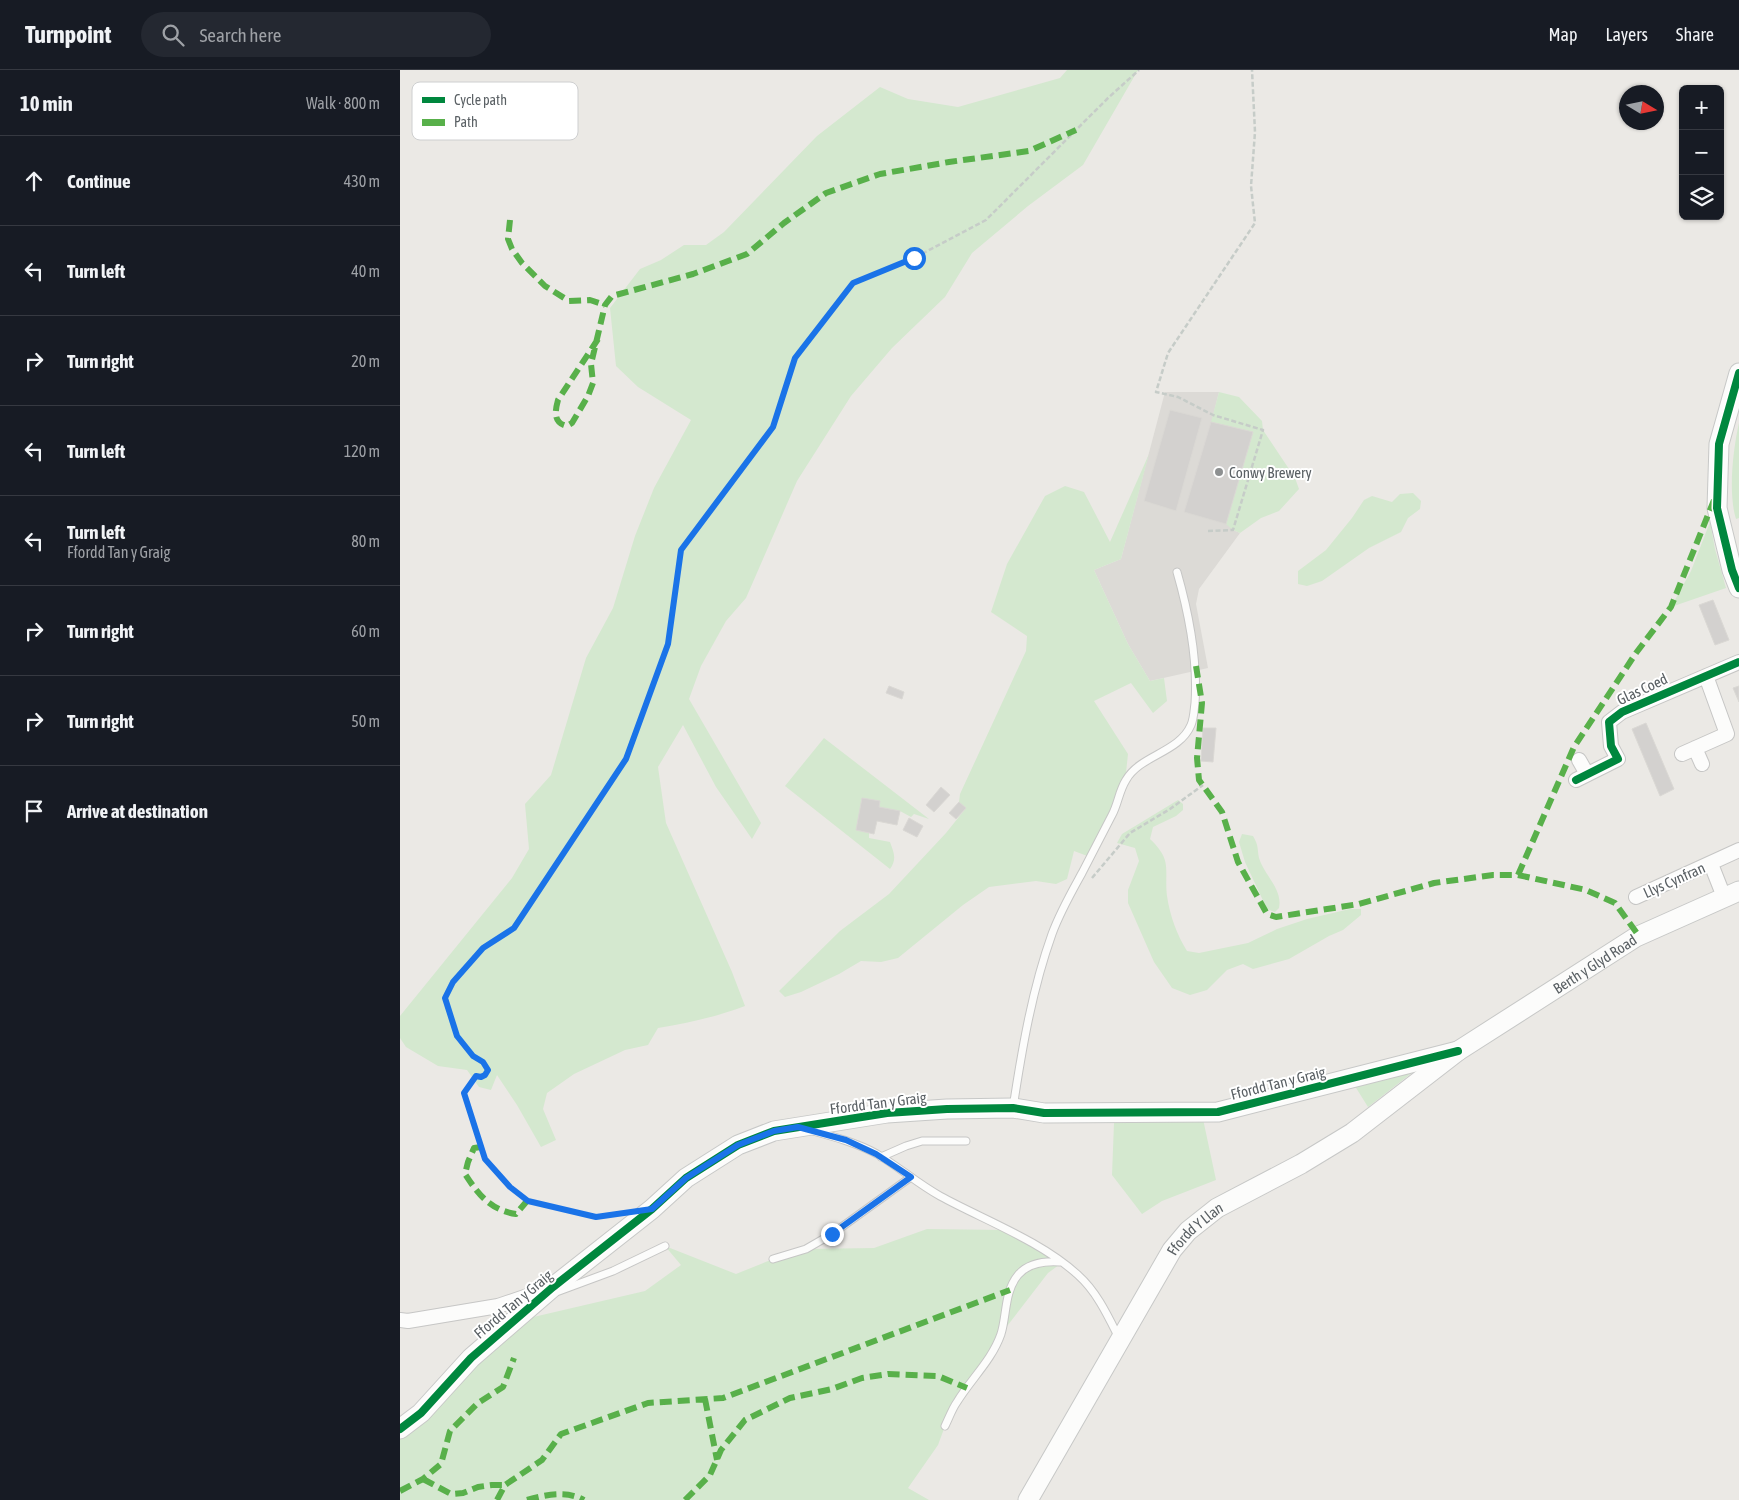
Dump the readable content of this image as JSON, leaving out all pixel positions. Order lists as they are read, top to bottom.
{
  "streets": {
    "street": [
      "Glas Coed",
      "Llys Cynfran",
      "Berth y Glyd Road",
      "Ffordd Tan y Graig",
      "Ffordd Y Llan"
    ]
  },
  "crossings": [
    ["Llys Cynfran", "Berth y Glyd Road"],
    ["Berth y Glyd Road", "Ffordd Tan y Graig"],
    ["Berth y Glyd Road", "Ffordd Y Llan"],
    ["Ffordd Tan y Graig", "Ffordd Y Llan"]
  ],
  "places": ["Conwy Brewery"],
  "legend": ["Cycle path", "Path"],
  "north": "right",
  "page": {
    "header": "Turnpoint",
    "search": "Search here",
    "nav": ["Map", "Layers", "Share"],
    "heading": ["10 min", "Walk · 800 m"],
    "map_buttons": ["+", "−"],
    "list": [
      ["Continue", "430 m"],
      ["Turn left", "40 m"],
      ["Turn right", "20 m"],
      ["Turn left", "120 m"],
      ["Turn left", "Ffordd Tan y Graig", "80 m"],
      ["Turn right", "60 m"],
      ["Turn right", "50 m"],
      "Arrive at destination"
    ]
  }
}
